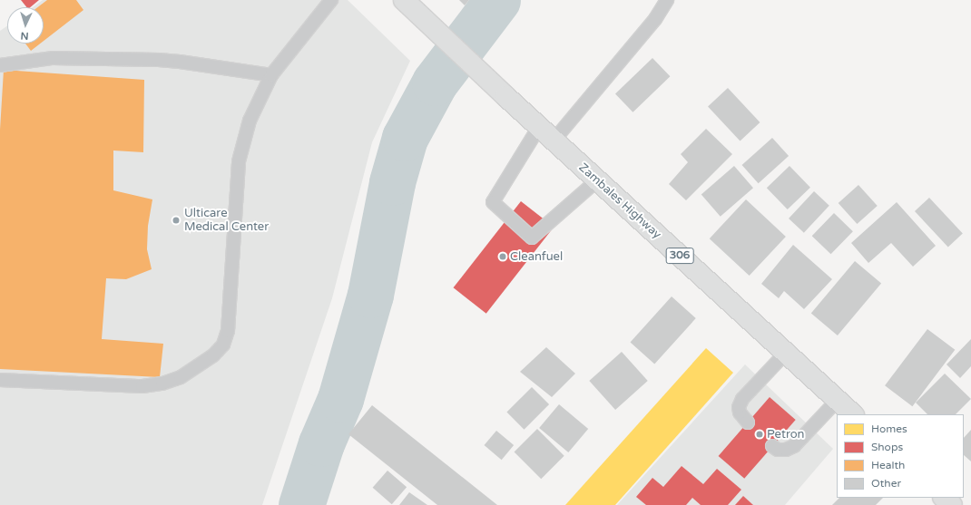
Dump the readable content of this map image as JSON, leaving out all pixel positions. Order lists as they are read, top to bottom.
{
  "streets": {
    "main road": ["Zambales Highway", "306"]
  },
  "places": ["Ulticare Medical Center", "Cleanfuel", "Petron"],
  "legend": [
    "Homes",
    "Shops",
    "Health",
    "Other"
  ],
  "north": "bottom"
}
